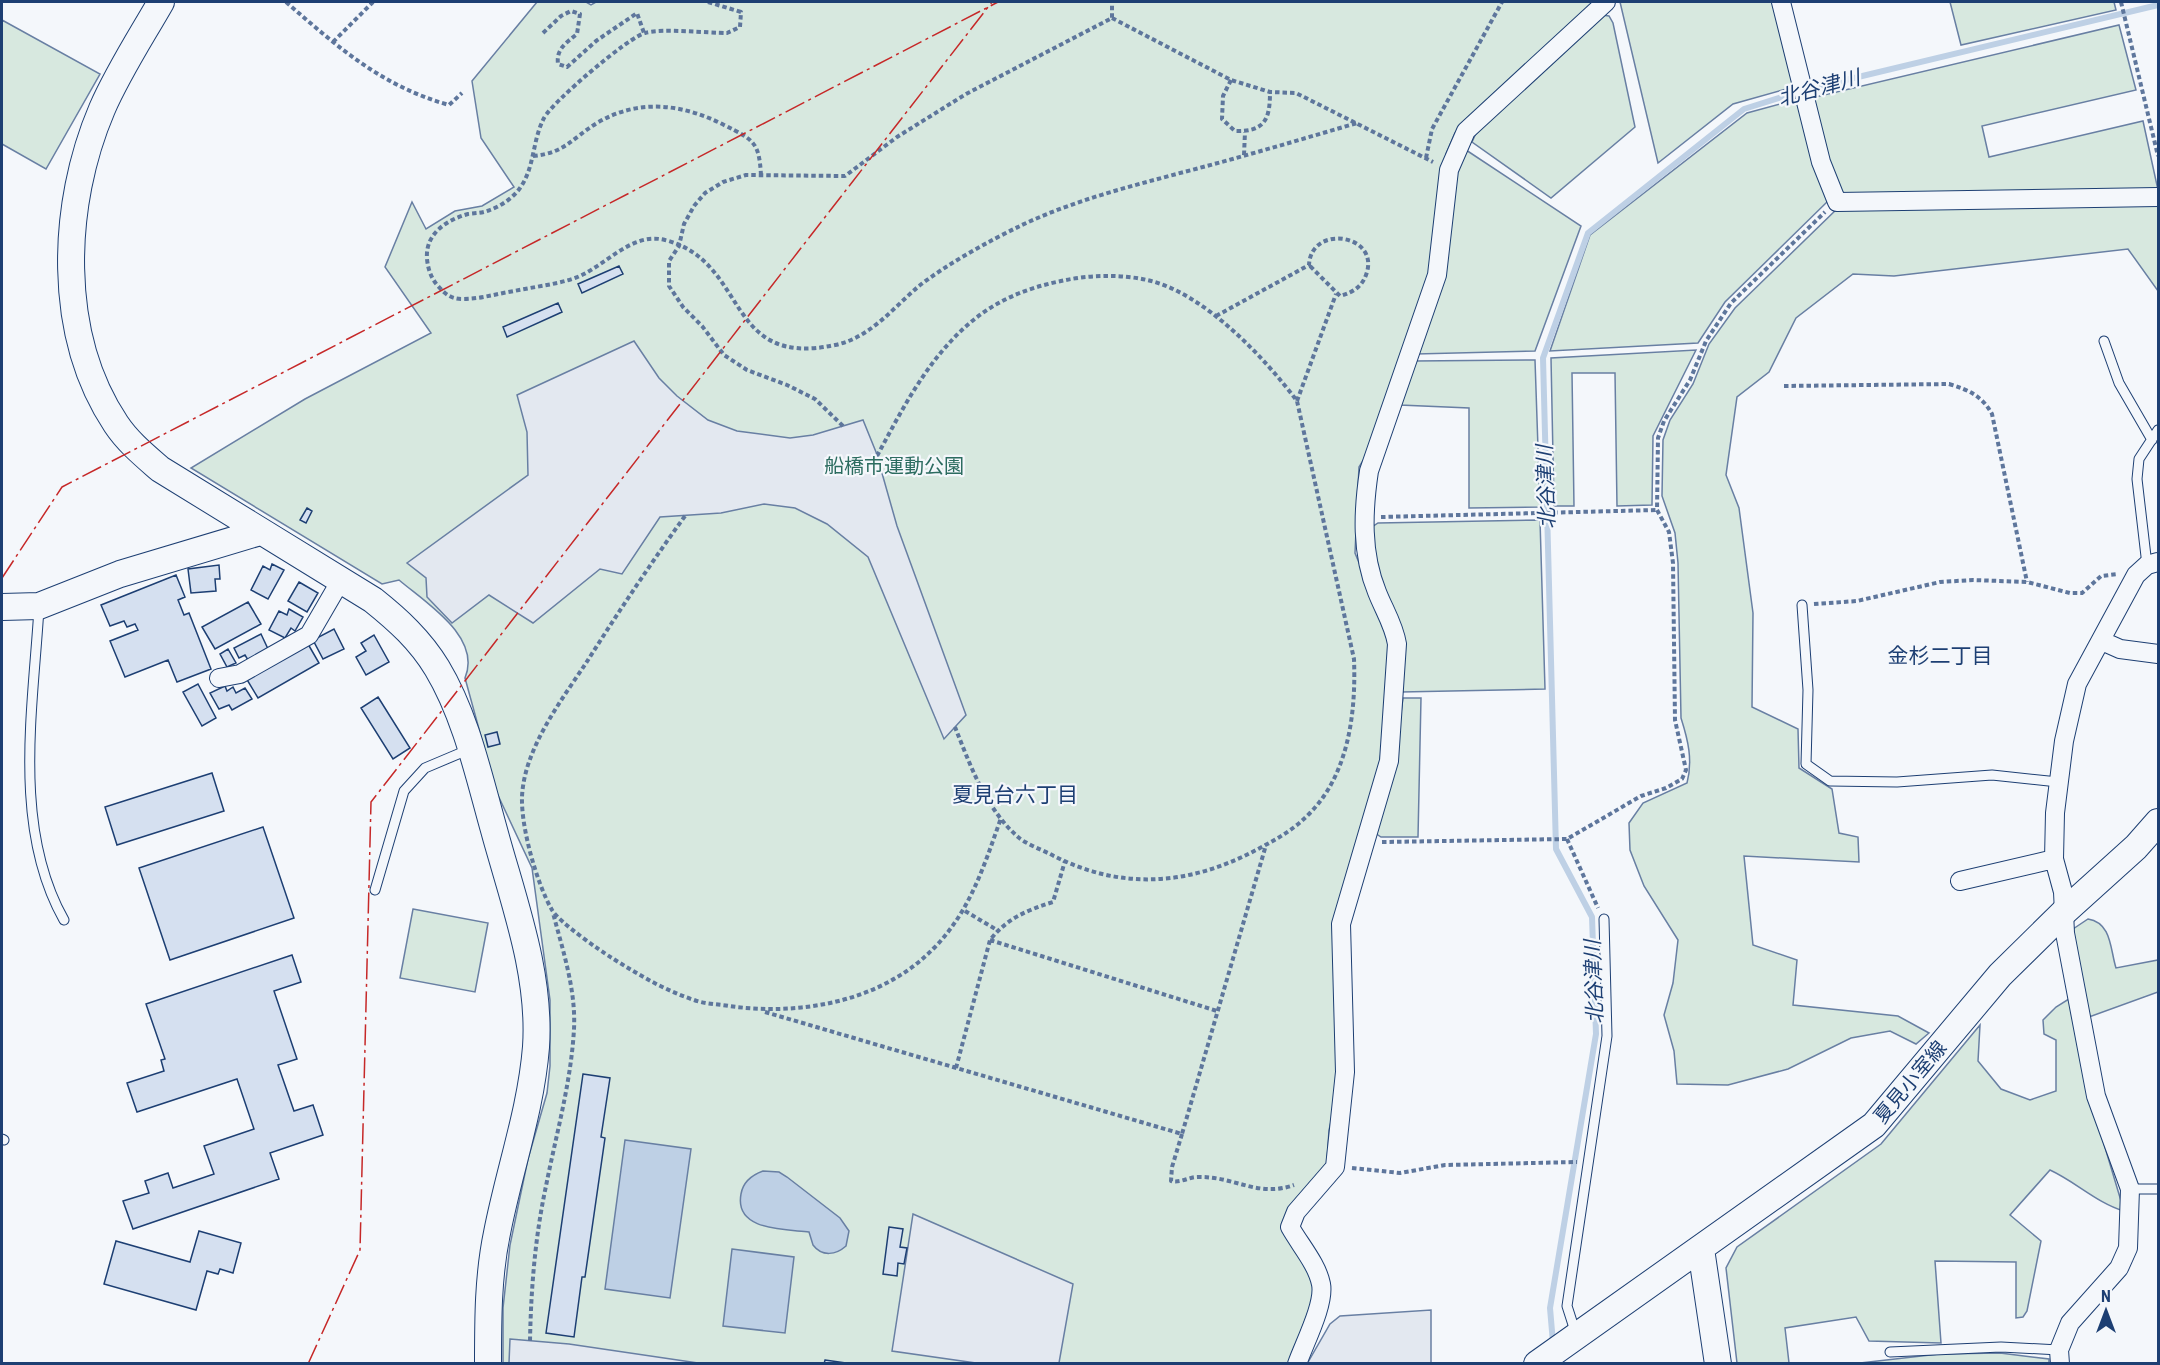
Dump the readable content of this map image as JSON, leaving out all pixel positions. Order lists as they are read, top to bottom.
{
  "streets": {
    "street": ["夏見小室線"]
  },
  "districts": ["金杉二丁目", "夏見台六丁目"],
  "water": ["北谷津川"],
  "parks": ["船橋市運動公園"],
  "north": "top"
}
